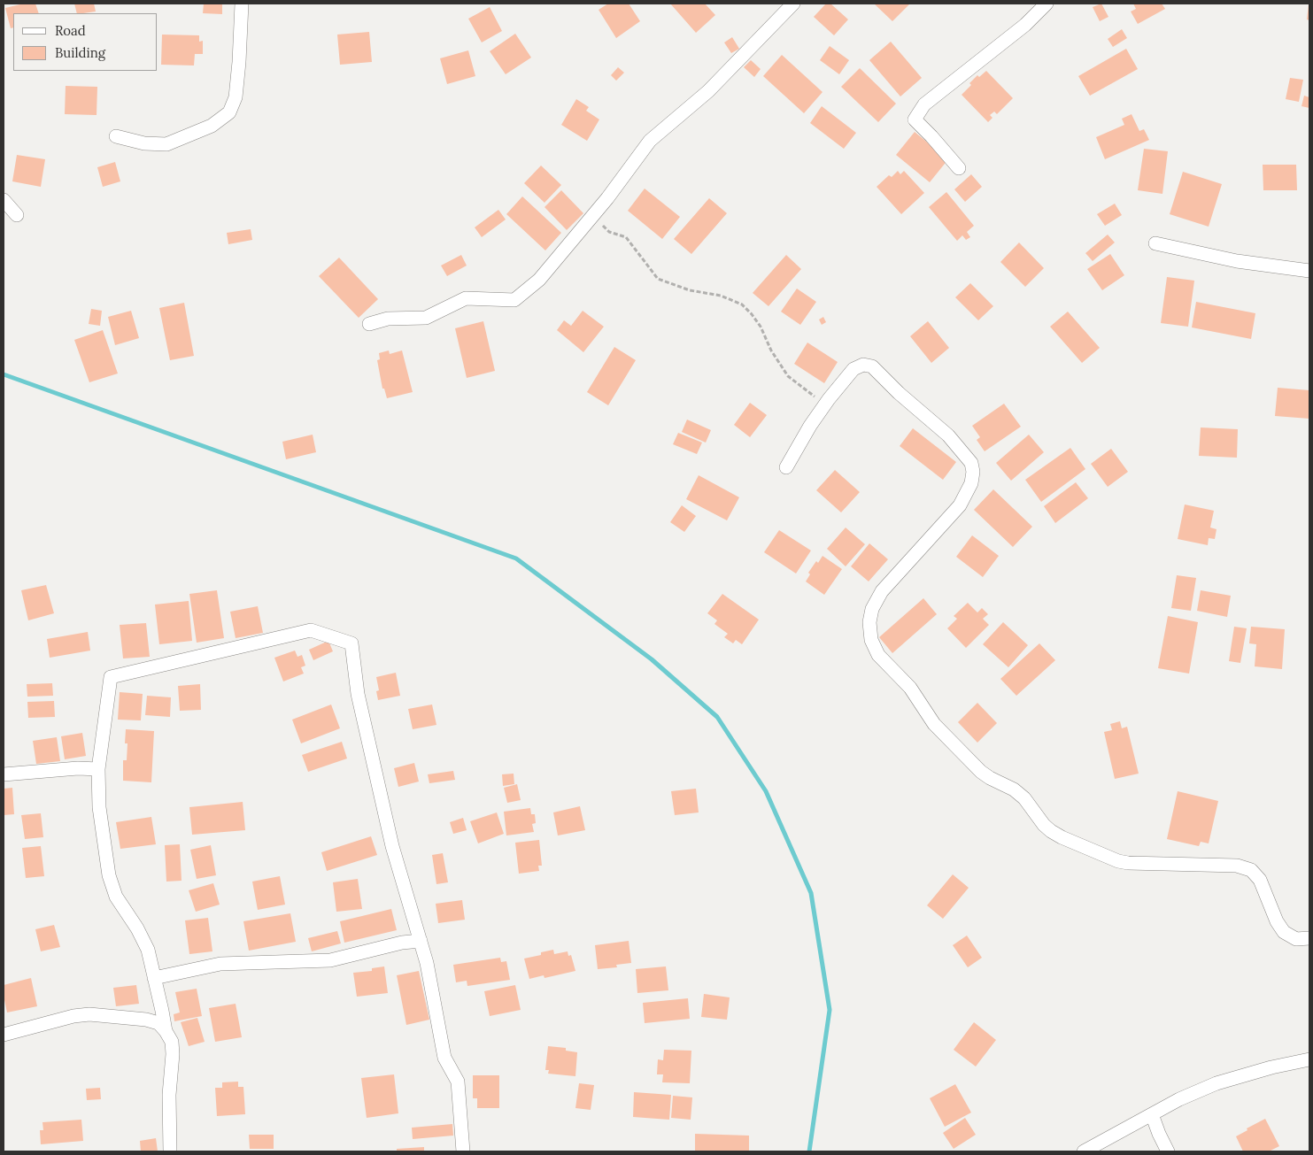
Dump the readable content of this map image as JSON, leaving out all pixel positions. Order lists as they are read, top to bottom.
{
  "legend": ["Road", "Building"]
}
